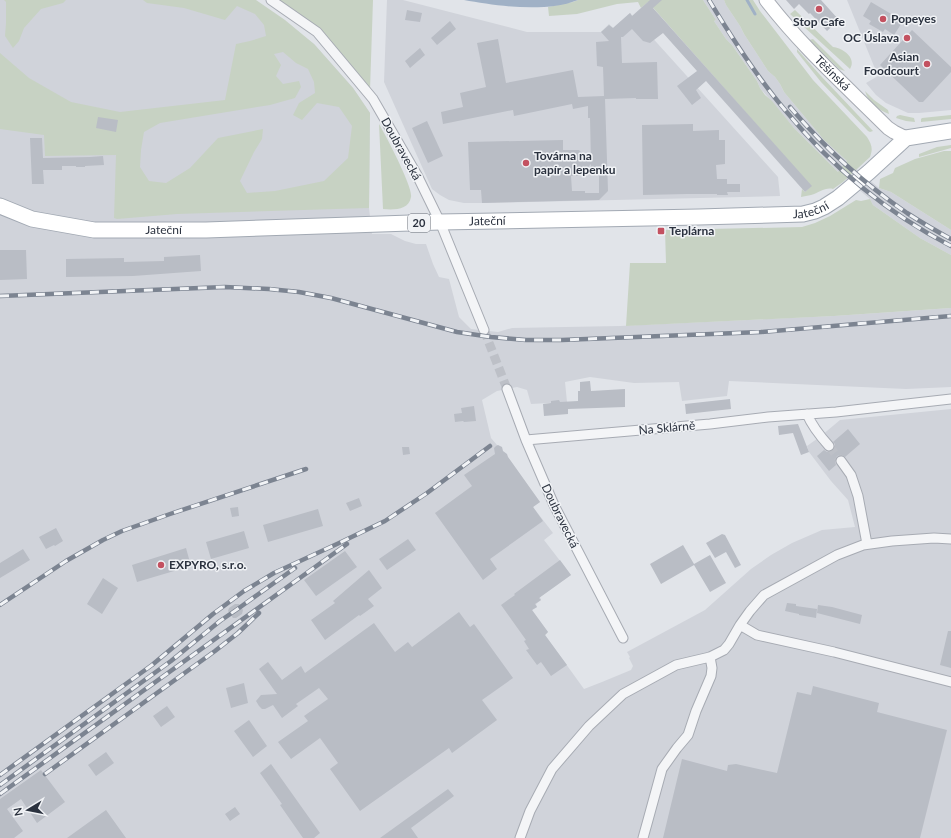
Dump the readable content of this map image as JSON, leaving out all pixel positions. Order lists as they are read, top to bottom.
{
  "streets": {
    "main road": ["Jateční", "20"],
    "street": ["Těšínská", "Doubravecká", "Na Sklárně"]
  },
  "crossings": [
    ["Těšínská", "Jateční"],
    ["Doubravecká", "Jateční"],
    ["Doubravecká", "Na Sklárně"]
  ],
  "places": {
    "other": [
      "Stop Cafe",
      "Popeyes",
      "OC Úslava",
      "Asian Foodcourt",
      "Továrna na papír a lepenku",
      "EXPYRO, s.r.o."
    ],
    "transit": ["Teplárna"]
  },
  "north": "left"
}
